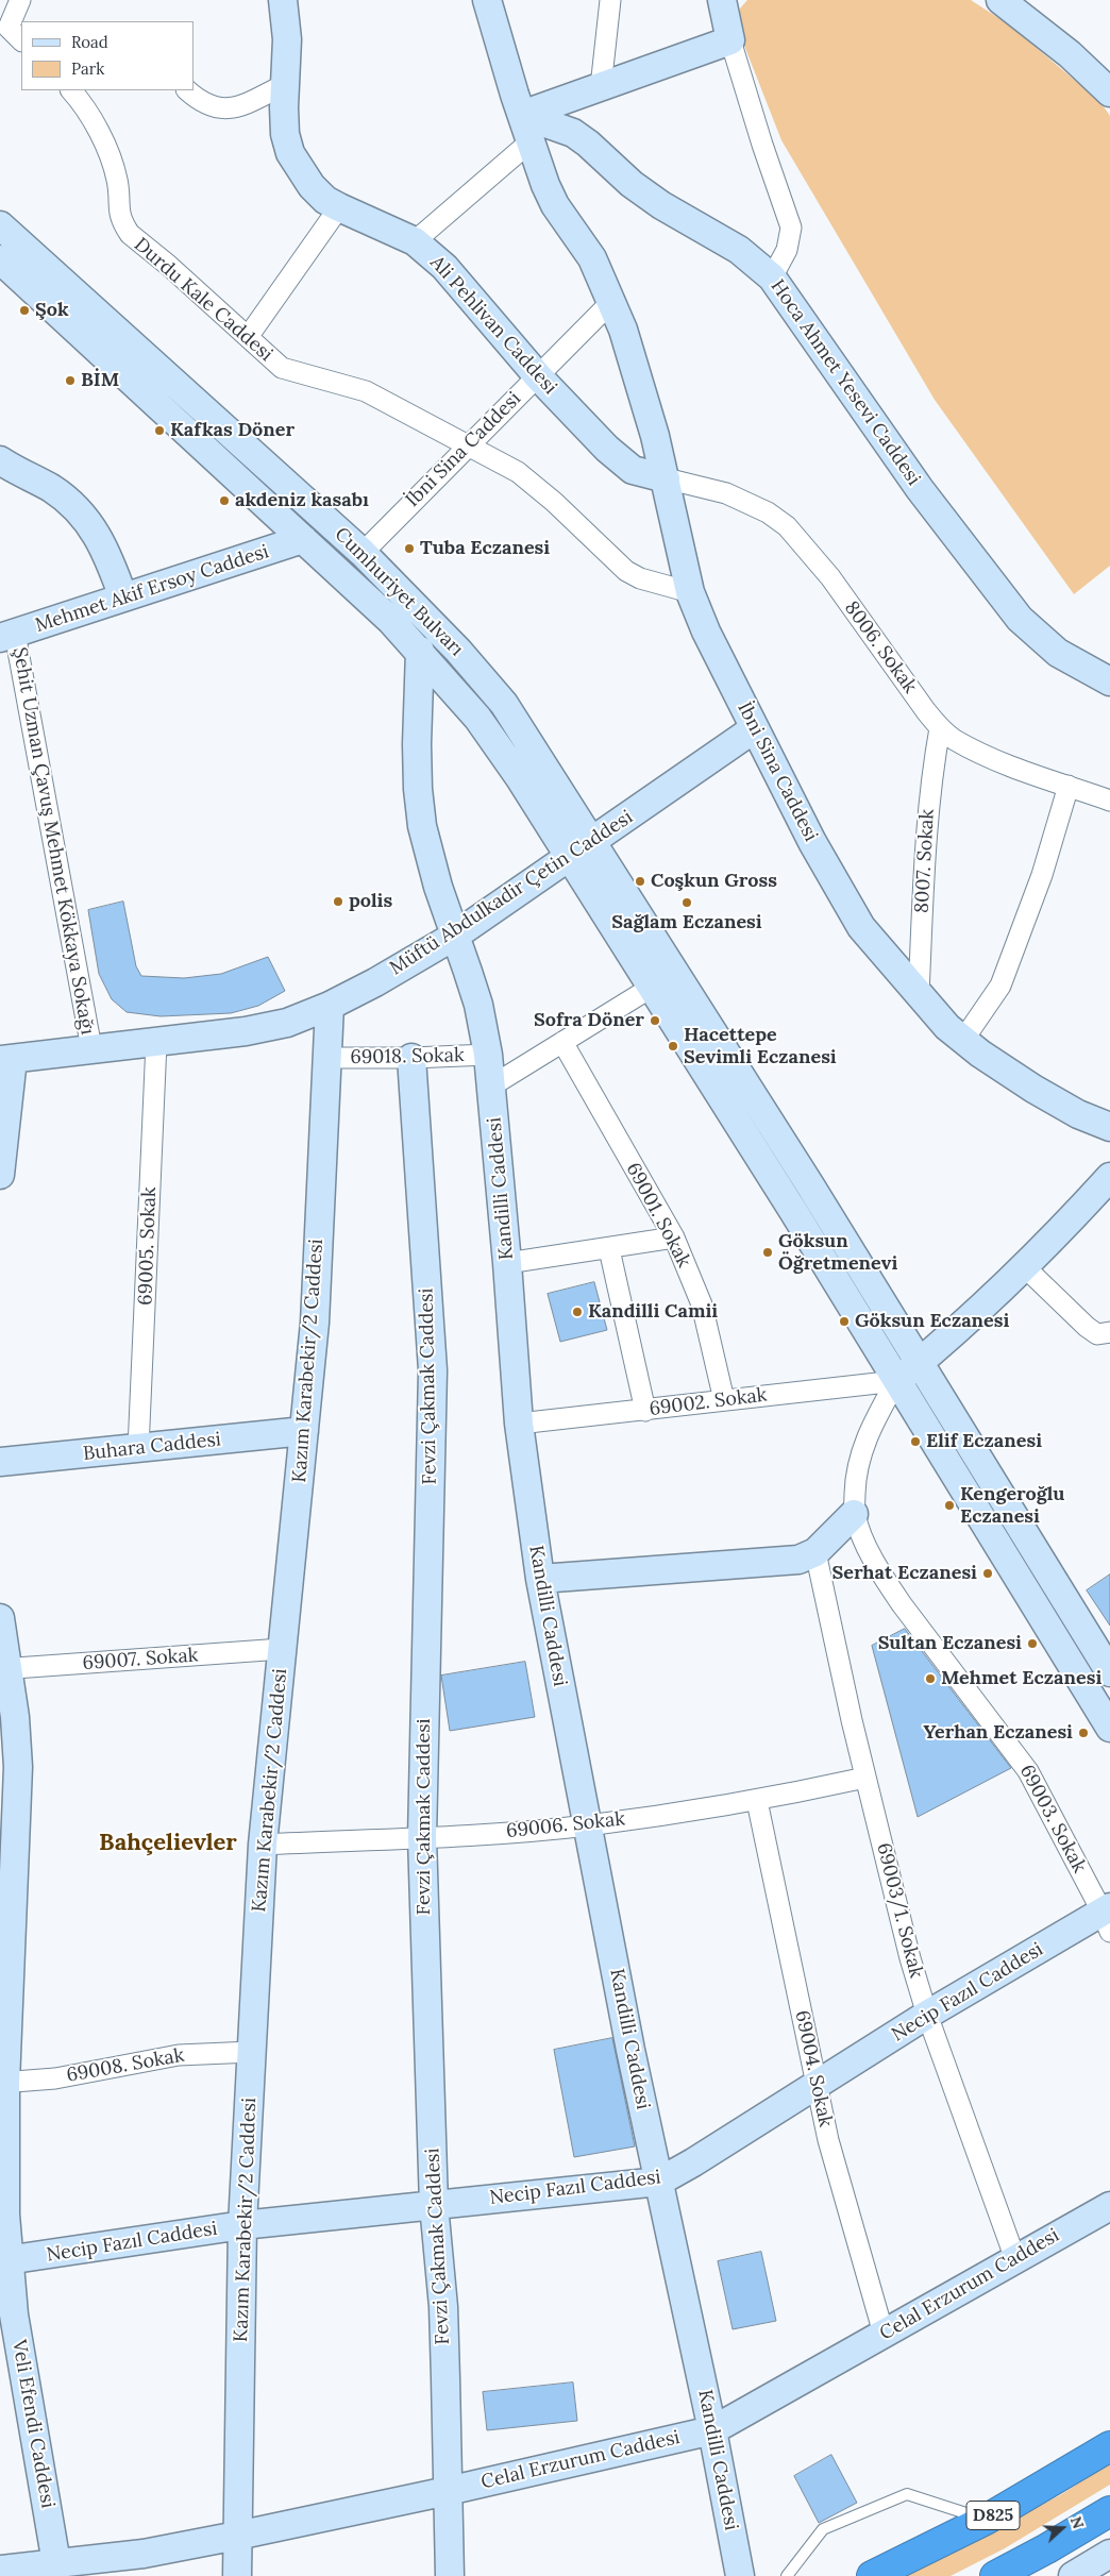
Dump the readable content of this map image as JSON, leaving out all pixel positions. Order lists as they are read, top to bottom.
{
  "streets": {
    "highway": ["D825"],
    "street": [
      "Durdu Kale Caddesi",
      "Ali Pehlivan Caddesi",
      "Hoca Ahmet Yesevi Caddesi",
      "İbni Sina Caddesi",
      "Mehmet Akif Ersoy Caddesi",
      "Cumhuriyet Bulvarı",
      "8006. Sokak",
      "Şehit Uzman Çavuş Mehmet Kökkaya Sokağı",
      "8007. Sokak",
      "Müftü Abdulkadir Çetin Caddesi",
      "69018. Sokak",
      "Kandilli Caddesi",
      "69001. Sokak",
      "69005. Sokak",
      "Kazım Karabekir/2 Caddesi",
      "Fevzi Çakmak Caddesi",
      "69002. Sokak",
      "Buhara Caddesi",
      "69007. Sokak",
      "69003. Sokak",
      "69006. Sokak",
      "69003/1. Sokak",
      "Necip Fazıl Caddesi",
      "69008. Sokak",
      "69004. Sokak",
      "Celal Erzurum Caddesi",
      "Veli Efendi Caddesi"
    ]
  },
  "crossings": [
    ["Durdu Kale Caddesi", "İbni Sina Caddesi"],
    ["Ali Pehlivan Caddesi", "İbni Sina Caddesi"],
    ["Ali Pehlivan Caddesi", "8006. Sokak"],
    ["Hoca Ahmet Yesevi Caddesi", "İbni Sina Caddesi"],
    ["İbni Sina Caddesi", "Cumhuriyet Bulvarı"],
    ["İbni Sina Caddesi", "8006. Sokak"],
    ["İbni Sina Caddesi", "8007. Sokak"],
    ["İbni Sina Caddesi", "Müftü Abdulkadir Çetin Caddesi"],
    ["Mehmet Akif Ersoy Caddesi", "Cumhuriyet Bulvarı"],
    ["Mehmet Akif Ersoy Caddesi", "Şehit Uzman Çavuş Mehmet Kökkaya Sokağı"],
    ["Cumhuriyet Bulvarı", "Müftü Abdulkadir Çetin Caddesi"],
    ["Cumhuriyet Bulvarı", "Kandilli Caddesi"],
    ["Cumhuriyet Bulvarı", "69002. Sokak"],
    ["Cumhuriyet Bulvarı", "69003. Sokak"],
    ["8006. Sokak", "8007. Sokak"],
    ["Şehit Uzman Çavuş Mehmet Kökkaya Sokağı", "Müftü Abdulkadir Çetin Caddesi"],
    ["Müftü Abdulkadir Çetin Caddesi", "Kandilli Caddesi"],
    ["Müftü Abdulkadir Çetin Caddesi", "69005. Sokak"],
    ["Müftü Abdulkadir Çetin Caddesi", "Kazım Karabekir/2 Caddesi"],
    ["69018. Sokak", "Kandilli Caddesi"],
    ["69018. Sokak", "Kazım Karabekir/2 Caddesi"],
    ["69018. Sokak", "Fevzi Çakmak Caddesi"],
    ["Kandilli Caddesi", "69002. Sokak"],
    ["Kandilli Caddesi", "69006. Sokak"],
    ["Kandilli Caddesi", "Necip Fazıl Caddesi"],
    ["Kandilli Caddesi", "Celal Erzurum Caddesi"],
    ["69001. Sokak", "69002. Sokak"],
    ["69005. Sokak", "Buhara Caddesi"],
    ["Kazım Karabekir/2 Caddesi", "Buhara Caddesi"],
    ["Kazım Karabekir/2 Caddesi", "69007. Sokak"],
    ["Kazım Karabekir/2 Caddesi", "69006. Sokak"],
    ["Kazım Karabekir/2 Caddesi", "Necip Fazıl Caddesi"],
    ["Kazım Karabekir/2 Caddesi", "69008. Sokak"],
    ["Kazım Karabekir/2 Caddesi", "Celal Erzurum Caddesi"],
    ["Fevzi Çakmak Caddesi", "69006. Sokak"],
    ["Fevzi Çakmak Caddesi", "Necip Fazıl Caddesi"],
    ["Fevzi Çakmak Caddesi", "Celal Erzurum Caddesi"],
    ["69002. Sokak", "69003. Sokak"],
    ["69007. Sokak", "Veli Efendi Caddesi"],
    ["69003. Sokak", "Necip Fazıl Caddesi"],
    ["69006. Sokak", "69003/1. Sokak"],
    ["69006. Sokak", "69004. Sokak"],
    ["69003/1. Sokak", "Necip Fazıl Caddesi"],
    ["69003/1. Sokak", "Celal Erzurum Caddesi"],
    ["Necip Fazıl Caddesi", "69004. Sokak"],
    ["Necip Fazıl Caddesi", "Veli Efendi Caddesi"],
    ["69008. Sokak", "Veli Efendi Caddesi"],
    ["69004. Sokak", "Celal Erzurum Caddesi"],
    ["Celal Erzurum Caddesi", "Veli Efendi Caddesi"]
  ],
  "districts": ["Bahçelievler"],
  "places": [
    "Şok",
    "BİM",
    "Kafkas Döner",
    "akdeniz kasabı",
    "Tuba Eczanesi",
    "Coşkun Gross",
    "polis",
    "Sağlam Eczanesi",
    "Sofra Döner",
    "Hacettepe Sevimli Eczanesi",
    "Göksun Öğretmenevi",
    "Kandilli Camii",
    "Göksun Eczanesi",
    "Elif Eczanesi",
    "Kengeroğlu Eczanesi",
    "Serhat Eczanesi",
    "Sultan Eczanesi",
    "Mehmet Eczanesi",
    "Yerhan Eczanesi"
  ],
  "legend": ["Road", "Park"],
  "north": "right"
}
